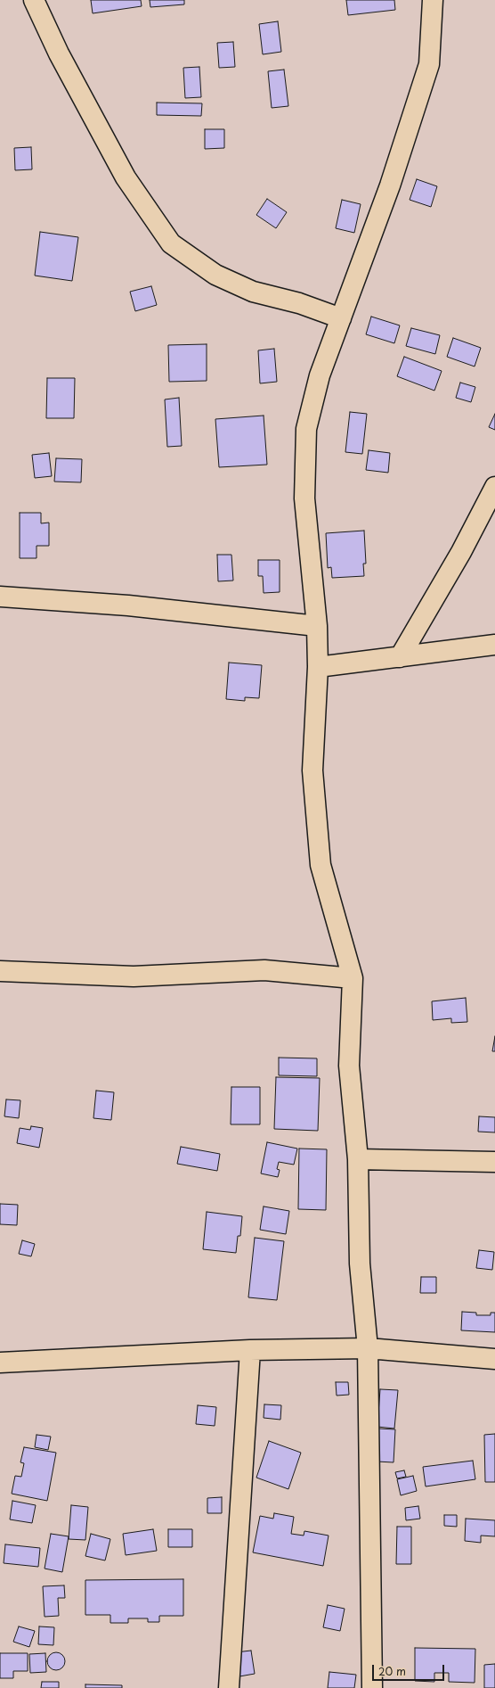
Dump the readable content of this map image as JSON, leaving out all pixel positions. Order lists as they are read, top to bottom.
{
  "scale_bar": "20 m"
}
